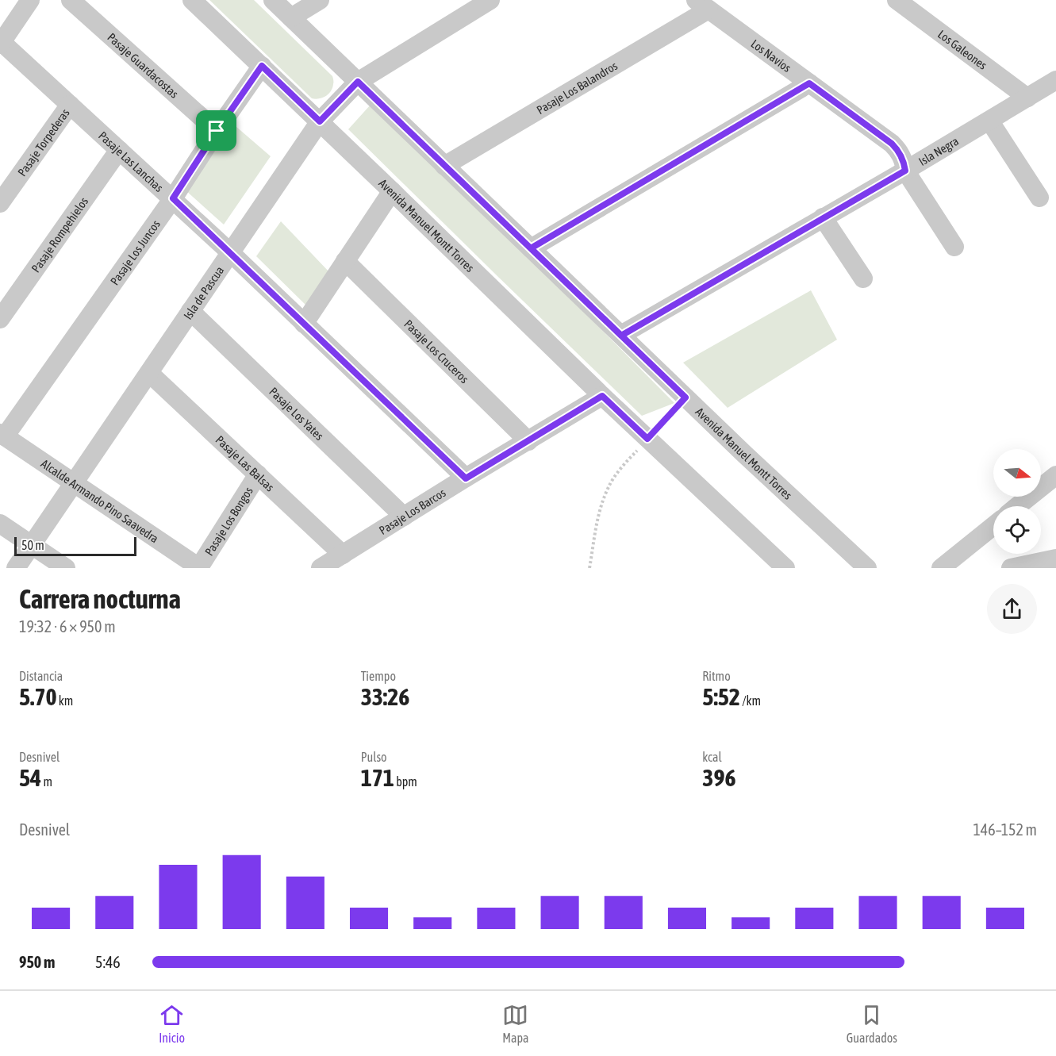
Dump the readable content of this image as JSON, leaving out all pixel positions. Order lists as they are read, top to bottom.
{
  "streets": {
    "street": [
      "Los Galeones",
      "Los Navíos",
      "Pasaje Guardacostas",
      "Pasaje Los Balandros",
      "Pasaje Torpederas",
      "Isla Negra",
      "Pasaje Las Lanchas",
      "Avenida Manuel Montt Torres",
      "Pasaje Rompehielos",
      "Pasaje Los Juncos",
      "Isla de Pascua",
      "Pasaje Los Cruceros",
      "Pasaje Los Yates",
      "Pasaje Las Balsas",
      "Alcalde Armando Pino Saavedra",
      "Pasaje Los Barcos",
      "Pasaje Los Bongos"
    ]
  },
  "crossings": [
    ["Los Galeones", "Isla Negra"],
    ["Los Navíos", "Pasaje Los Balandros"],
    ["Los Navíos", "Isla Negra"],
    ["Pasaje Guardacostas", "Pasaje Los Juncos"],
    ["Pasaje Los Balandros", "Avenida Manuel Montt Torres"],
    ["Pasaje Torpederas", "Pasaje Las Lanchas"],
    ["Isla Negra", "Avenida Manuel Montt Torres"],
    ["Pasaje Las Lanchas", "Pasaje Rompehielos"],
    ["Pasaje Las Lanchas", "Pasaje Los Juncos"],
    ["Pasaje Las Lanchas", "Isla de Pascua"],
    ["Pasaje Las Lanchas", "Pasaje Los Barcos"],
    ["Avenida Manuel Montt Torres", "Pasaje Los Juncos"],
    ["Avenida Manuel Montt Torres", "Isla de Pascua"],
    ["Avenida Manuel Montt Torres", "Pasaje Los Barcos"],
    ["Pasaje Los Juncos", "Alcalde Armando Pino Saavedra"],
    ["Isla de Pascua", "Pasaje Los Yates"],
    ["Isla de Pascua", "Pasaje Las Balsas"],
    ["Isla de Pascua", "Alcalde Armando Pino Saavedra"],
    ["Pasaje Los Cruceros", "Pasaje Los Barcos"],
    ["Pasaje Los Yates", "Pasaje Los Barcos"],
    ["Pasaje Las Balsas", "Pasaje Los Barcos"],
    ["Pasaje Las Balsas", "Pasaje Los Bongos"],
    ["Alcalde Armando Pino Saavedra", "Pasaje Los Bongos"]
  ],
  "scale_bar": "50 m",
  "north": "right",
  "page": {
    "scale": "50 m",
    "heading": ["Carrera nocturna", "19:32 · 6 × 950 m"],
    "stats": [
      ["Distancia", "5.70 km"],
      ["Tiempo", "33:26"],
      ["Ritmo", "5:52 /km"],
      ["Desnivel", "54 m"],
      ["Pulso", "171 bpm"],
      ["kcal", "396"]
    ],
    "chart": ["Desnivel", "146–152 m"],
    "list": [
      {
        "name": "950 m",
        "note": "5:46"
      }
    ],
    "tabs": ["Inicio", "Mapa", "Guardados"]
  }
}
